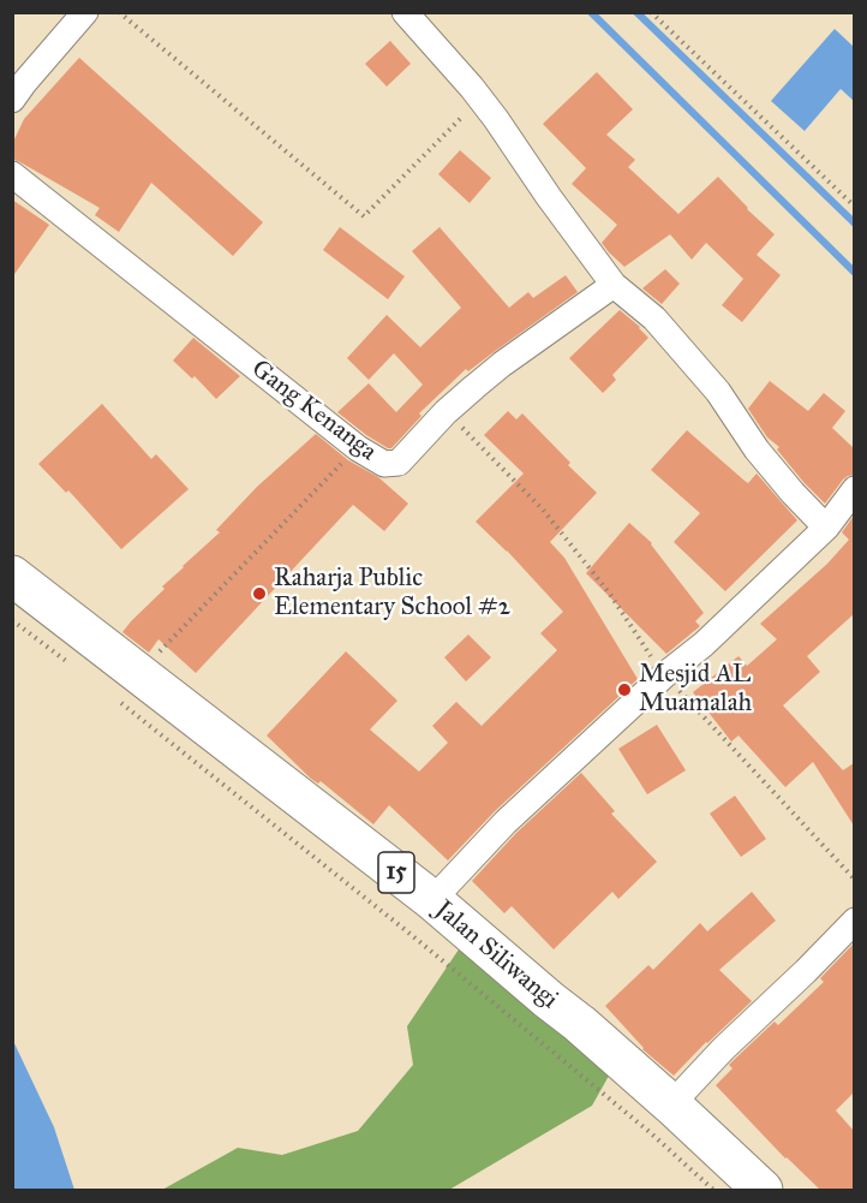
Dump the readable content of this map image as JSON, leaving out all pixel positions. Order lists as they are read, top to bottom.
{
  "streets": {
    "highway": ["15", "Jalan Siliwangi"],
    "street": ["Gang Kenanga"]
  },
  "places": ["Raharja Public Elementary School #2", "Mesjid AL Muamalah"]
}
